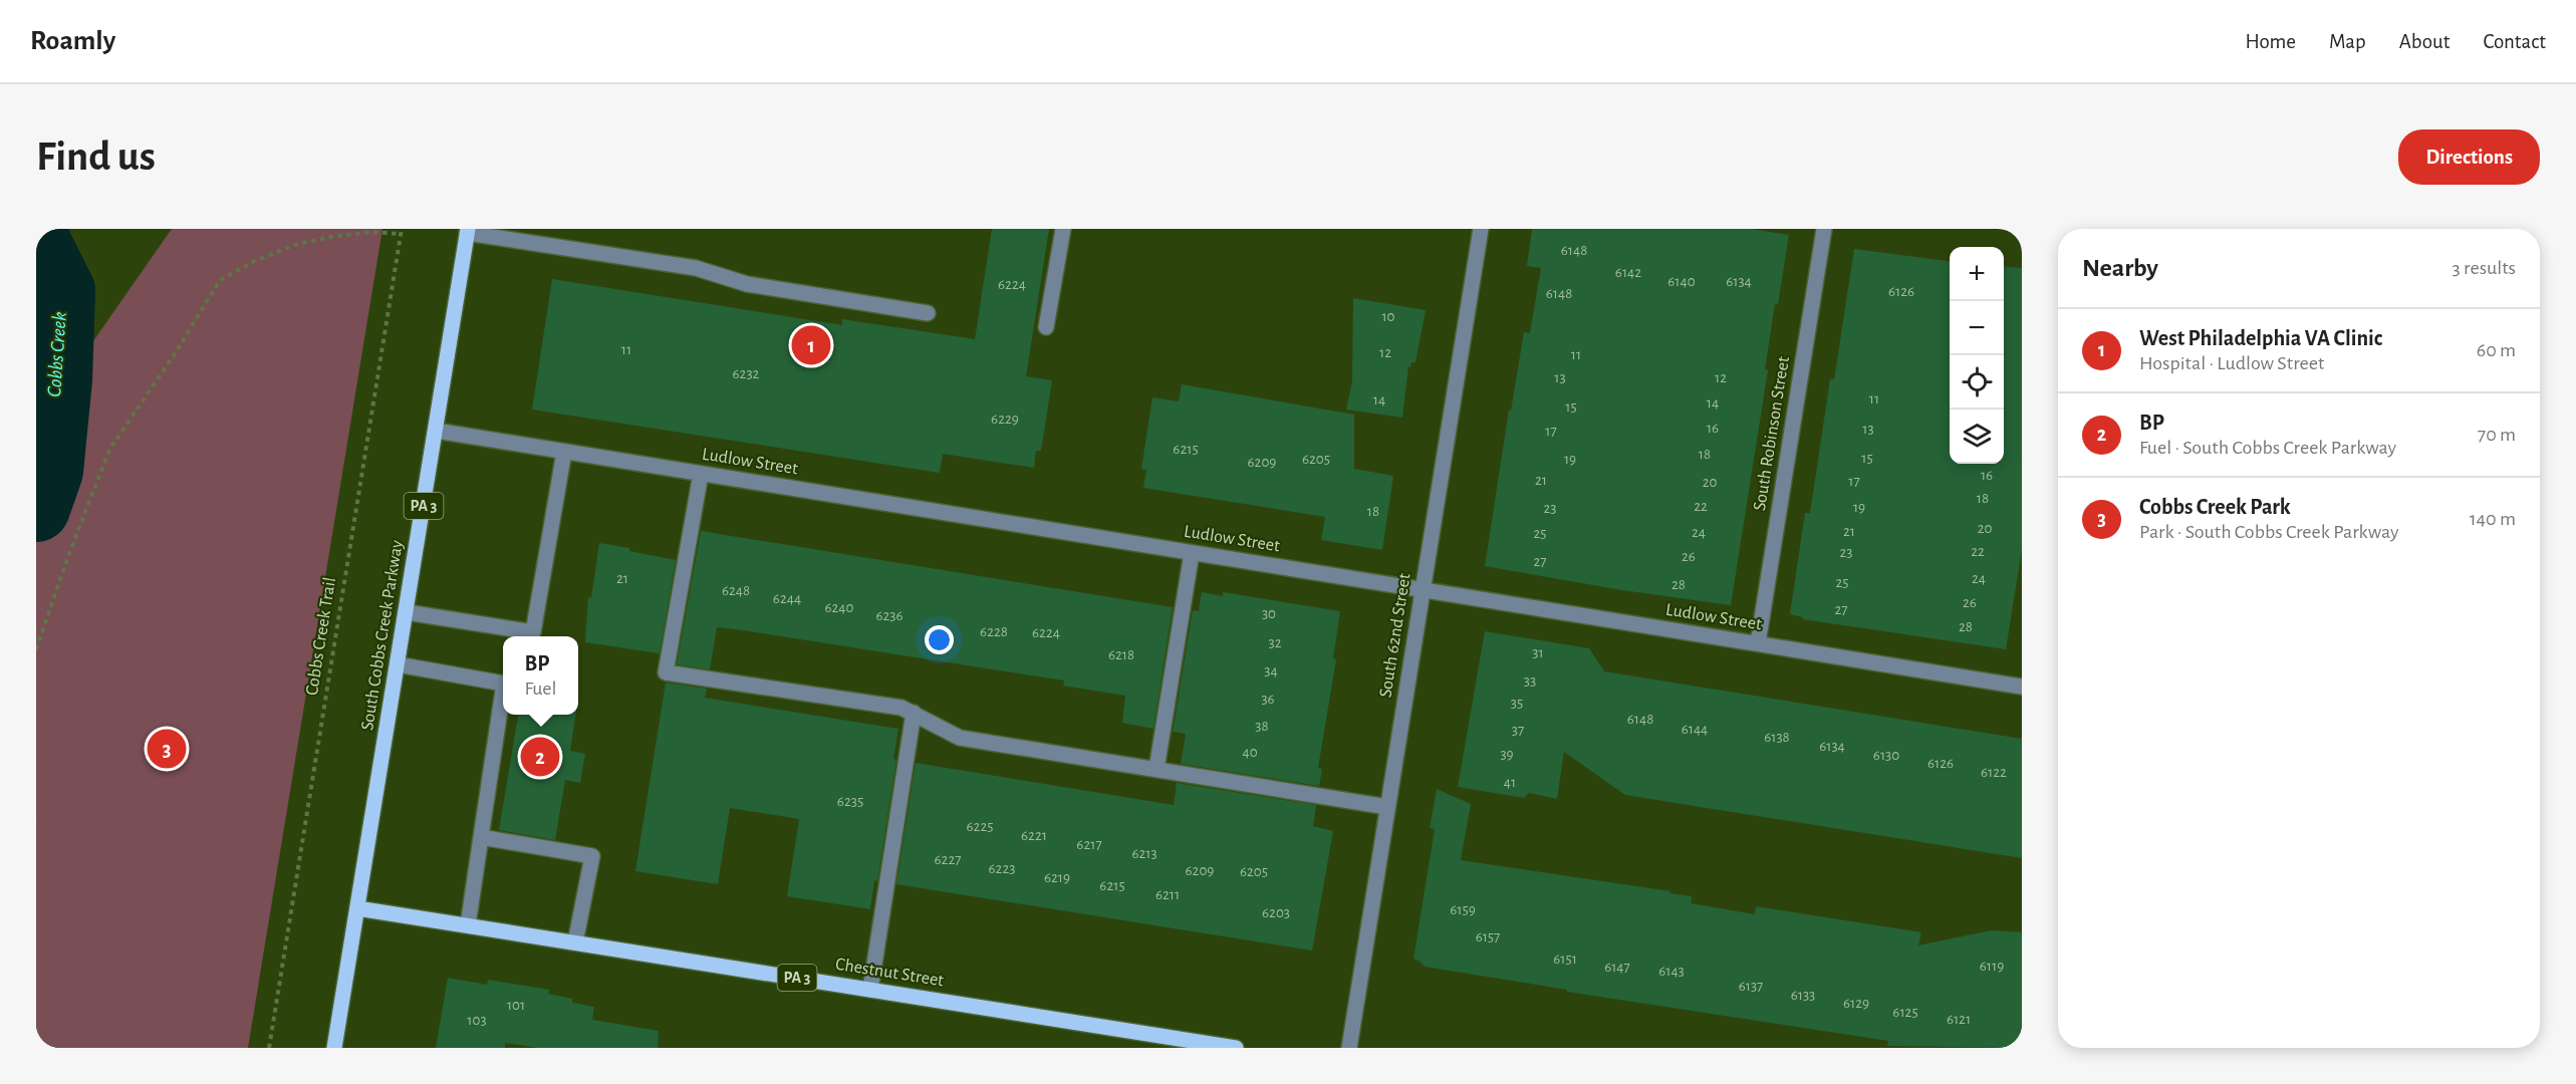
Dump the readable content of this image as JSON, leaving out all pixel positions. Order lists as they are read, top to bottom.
{
  "streets": {
    "main road": ["PA 3", "South Cobbs Creek Parkway", "Chestnut Street"],
    "street": ["South Robinson Street", "Ludlow Street", "South 62nd Street"],
    "path": ["Cobbs Creek Trail"]
  },
  "crossings": [
    ["South Robinson Street", "Ludlow Street"],
    ["Ludlow Street", "South Cobbs Creek Parkway"],
    ["Ludlow Street", "South 62nd Street"],
    ["South Cobbs Creek Parkway", "Chestnut Street"]
  ],
  "water": ["Cobbs Creek"],
  "house_numbers": [
    "6148",
    "6142",
    "6140",
    "6134",
    "6224",
    "6126",
    "6148",
    "10",
    "11",
    "12",
    "11",
    "6232",
    "13",
    "12",
    "11",
    "14",
    "14",
    "15",
    "6229",
    "16",
    "13",
    "17",
    "6215",
    "18",
    "15",
    "6205",
    "19",
    "6209",
    "16",
    "21",
    "17",
    "20",
    "18",
    "22",
    "19",
    "23",
    "18",
    "20",
    "21",
    "24",
    "25",
    "22",
    "23",
    "26",
    "27",
    "21",
    "24",
    "25",
    "28",
    "6248",
    "6244",
    "26",
    "6240",
    "27",
    "30",
    "6236",
    "28",
    "6228",
    "6224",
    "32",
    "31",
    "6218",
    "34",
    "33",
    "36",
    "35",
    "6148",
    "38",
    "6144",
    "37",
    "6138",
    "6134",
    "40",
    "39",
    "6130",
    "6126",
    "6122",
    "41",
    "6235",
    "6225",
    "6221",
    "6217",
    "6213",
    "6227",
    "6223",
    "6209",
    "6205",
    "6219",
    "6215",
    "6211",
    "6159",
    "6203",
    "6157",
    "6151",
    "6119",
    "6147",
    "6143",
    "6137",
    "6133",
    "6129",
    "101",
    "6125",
    "6121",
    "103"
  ],
  "page": {
    "header": "Roamly",
    "nav": [
      "Home",
      "Map",
      "About",
      "Contact"
    ],
    "buttons": "Directions",
    "title": "Find us",
    "heading": ["Nearby", "3 results"],
    "map_buttons": ["+", "−"],
    "list": [
      {
        "mark": "1",
        "name": "West Philadelphia VA Clinic",
        "note": "Hospital · Ludlow Street",
        "value": "60 m"
      },
      {
        "mark": "2",
        "name": "BP",
        "note": "Fuel · South Cobbs Creek Parkway",
        "value": "70 m"
      },
      {
        "mark": "3",
        "name": "Cobbs Creek Park",
        "note": "Park · South Cobbs Creek Parkway",
        "value": "140 m"
      }
    ],
    "pins": ["1", "3", "2"],
    "popup": ["BP", "Fuel"]
  }
}
